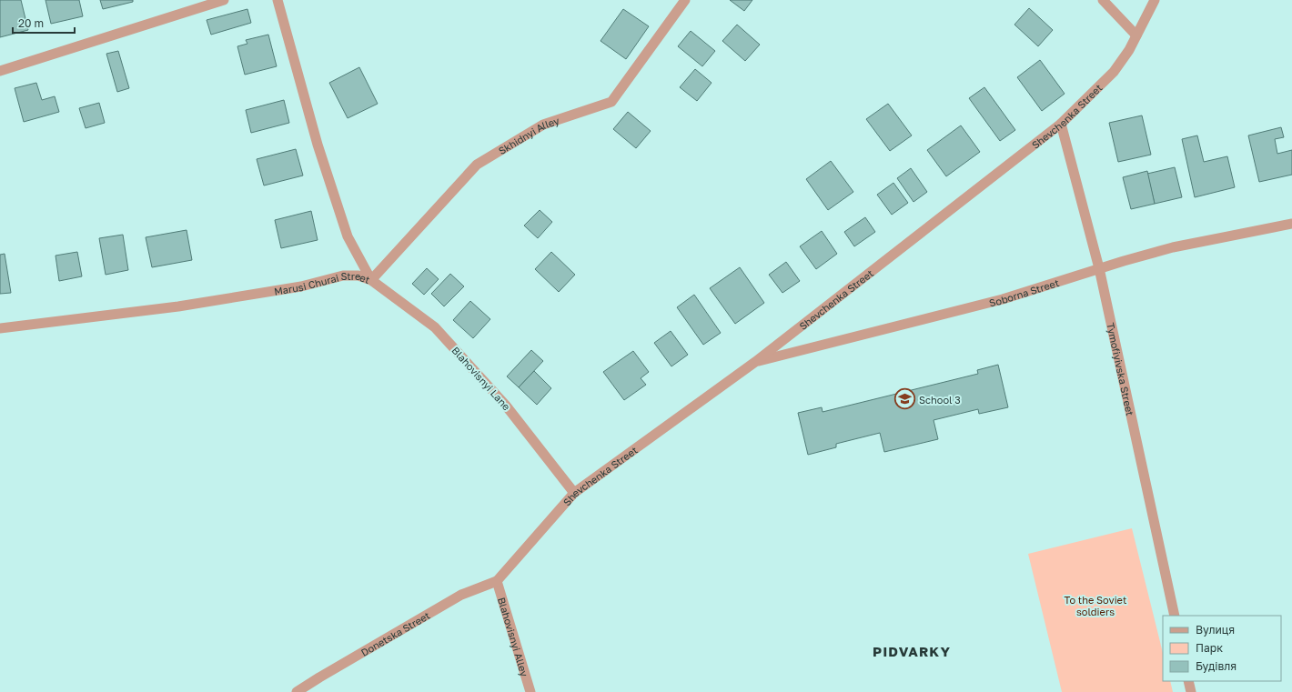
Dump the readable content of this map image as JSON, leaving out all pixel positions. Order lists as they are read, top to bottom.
{
  "streets": {
    "street": [
      "Shevchenka Street",
      "Skhidnyi Alley",
      "Marusi Churai Street",
      "Soborna Street",
      "Tymofiyivska Street",
      "Blahovisnyi Lane",
      "Donetska Street",
      "Blahovisnyi Alley"
    ]
  },
  "crossings": [
    ["Shevchenka Street", "Soborna Street"],
    ["Shevchenka Street", "Tymofiyivska Street"],
    ["Shevchenka Street", "Blahovisnyi Lane"],
    ["Shevchenka Street", "Donetska Street"],
    ["Shevchenka Street", "Blahovisnyi Alley"],
    ["Skhidnyi Alley", "Marusi Churai Street"],
    ["Skhidnyi Alley", "Blahovisnyi Lane"],
    ["Marusi Churai Street", "Blahovisnyi Lane"],
    ["Soborna Street", "Tymofiyivska Street"],
    ["Donetska Street", "Blahovisnyi Alley"]
  ],
  "districts": ["PIDVARKY"],
  "parks": ["To the Soviet soldiers"],
  "places": {
    "school or university": ["School 3"]
  },
  "legend": ["Вулиця", "Парк", "Будівля"],
  "scale_bar": "20 m"
}
